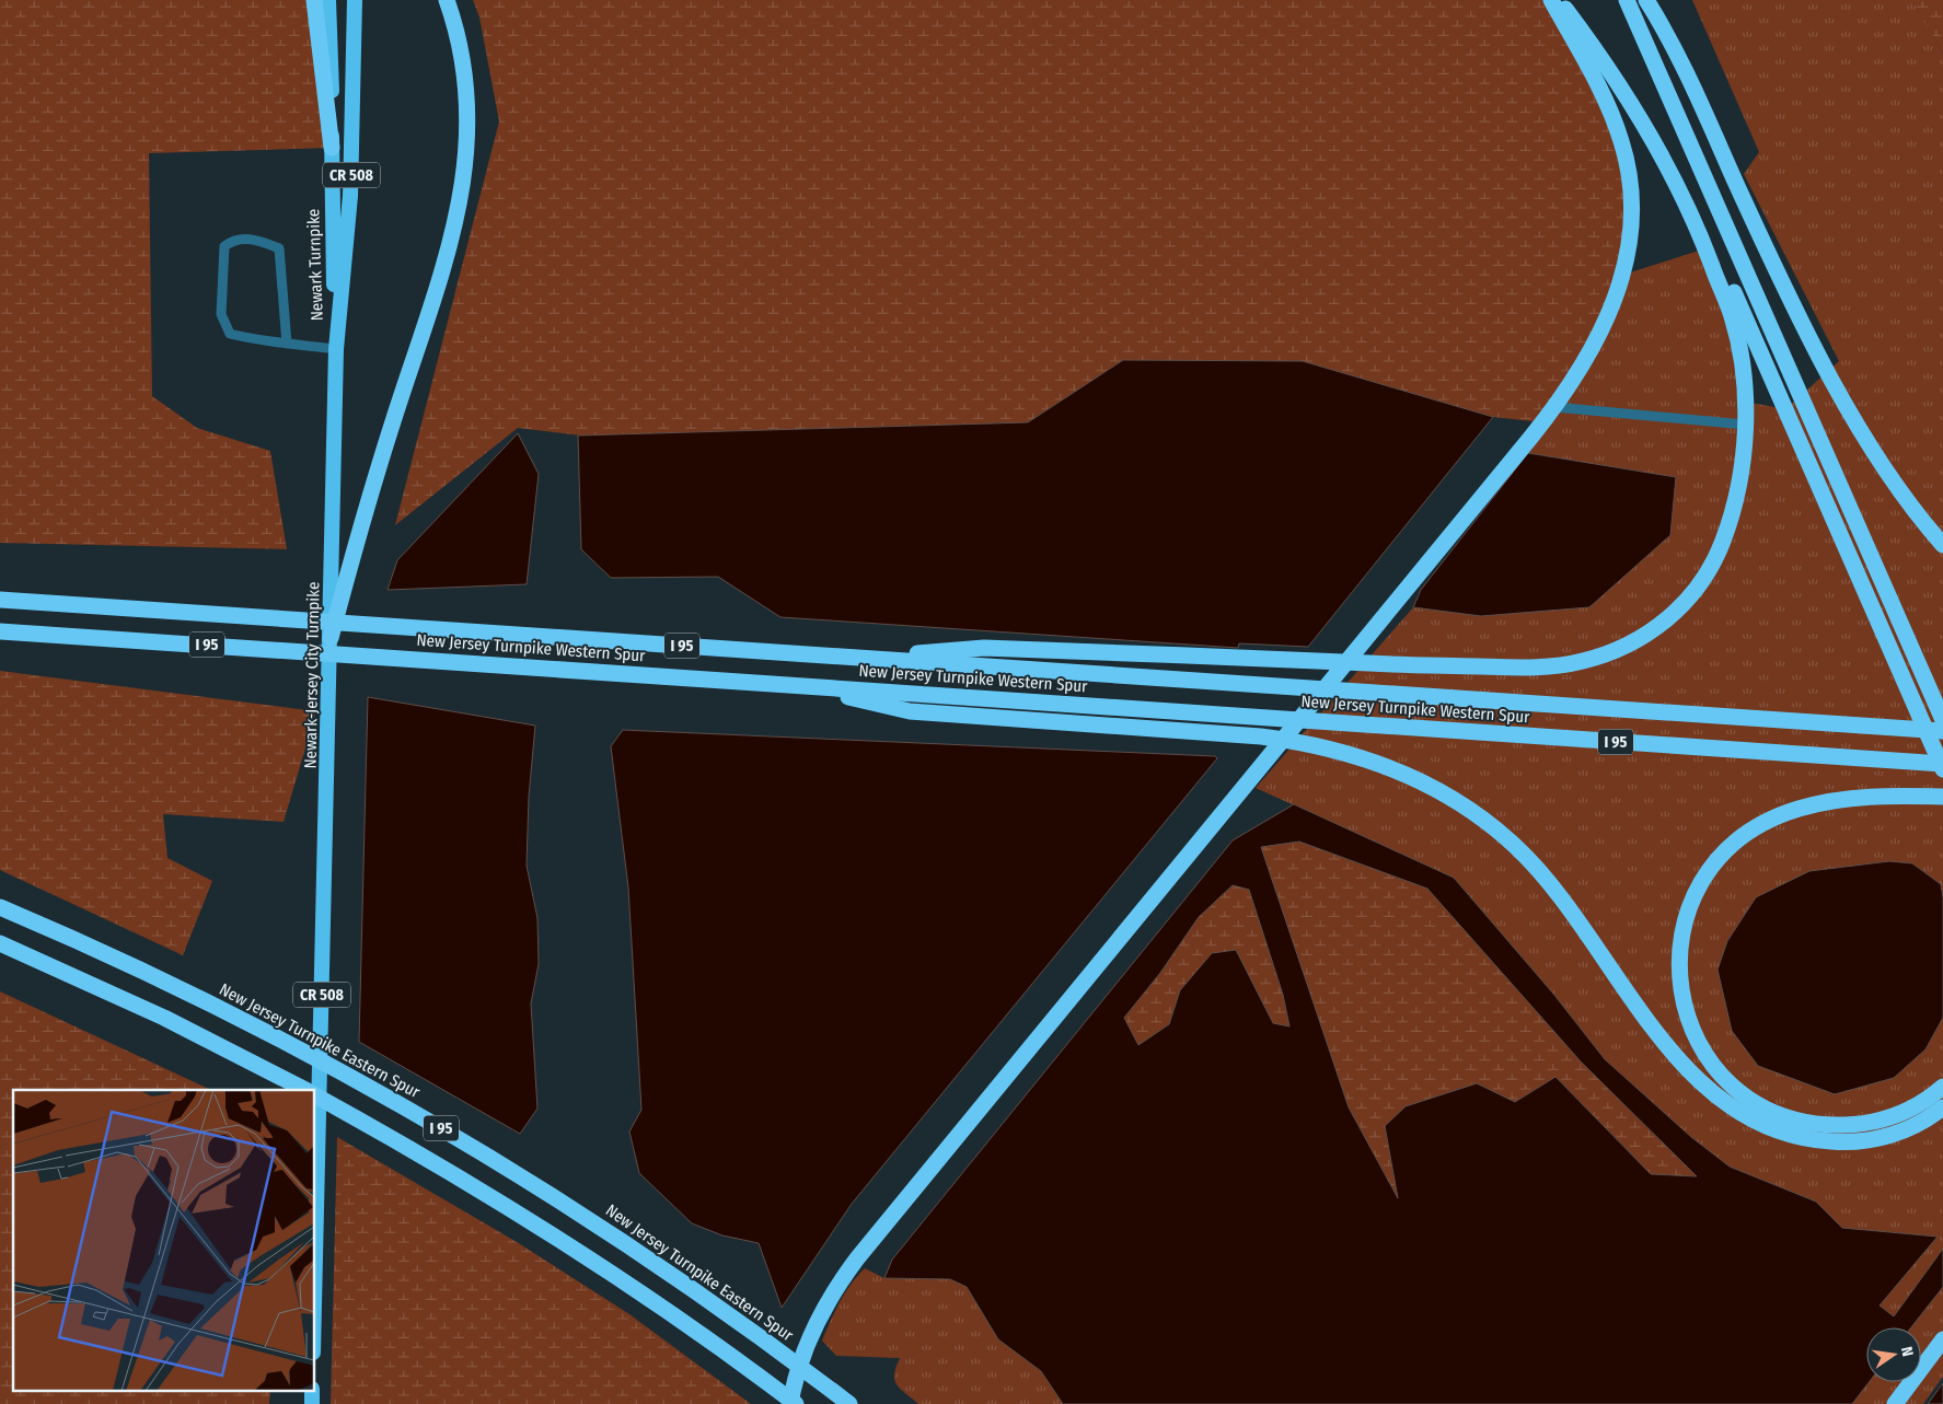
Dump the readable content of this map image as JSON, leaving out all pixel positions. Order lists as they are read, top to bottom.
{
  "streets": {
    "highway": [
      "CR 508",
      "Newark Turnpike",
      "I 95",
      "New Jersey Turnpike Western Spur",
      "Newark-Jersey City Turnpike",
      "New Jersey Turnpike Eastern Spur"
    ]
  },
  "crossings": [
    ["CR 508", "Newark Turnpike"],
    ["Newark Turnpike", "Newark-Jersey City Turnpike"]
  ],
  "north": "right"
}
